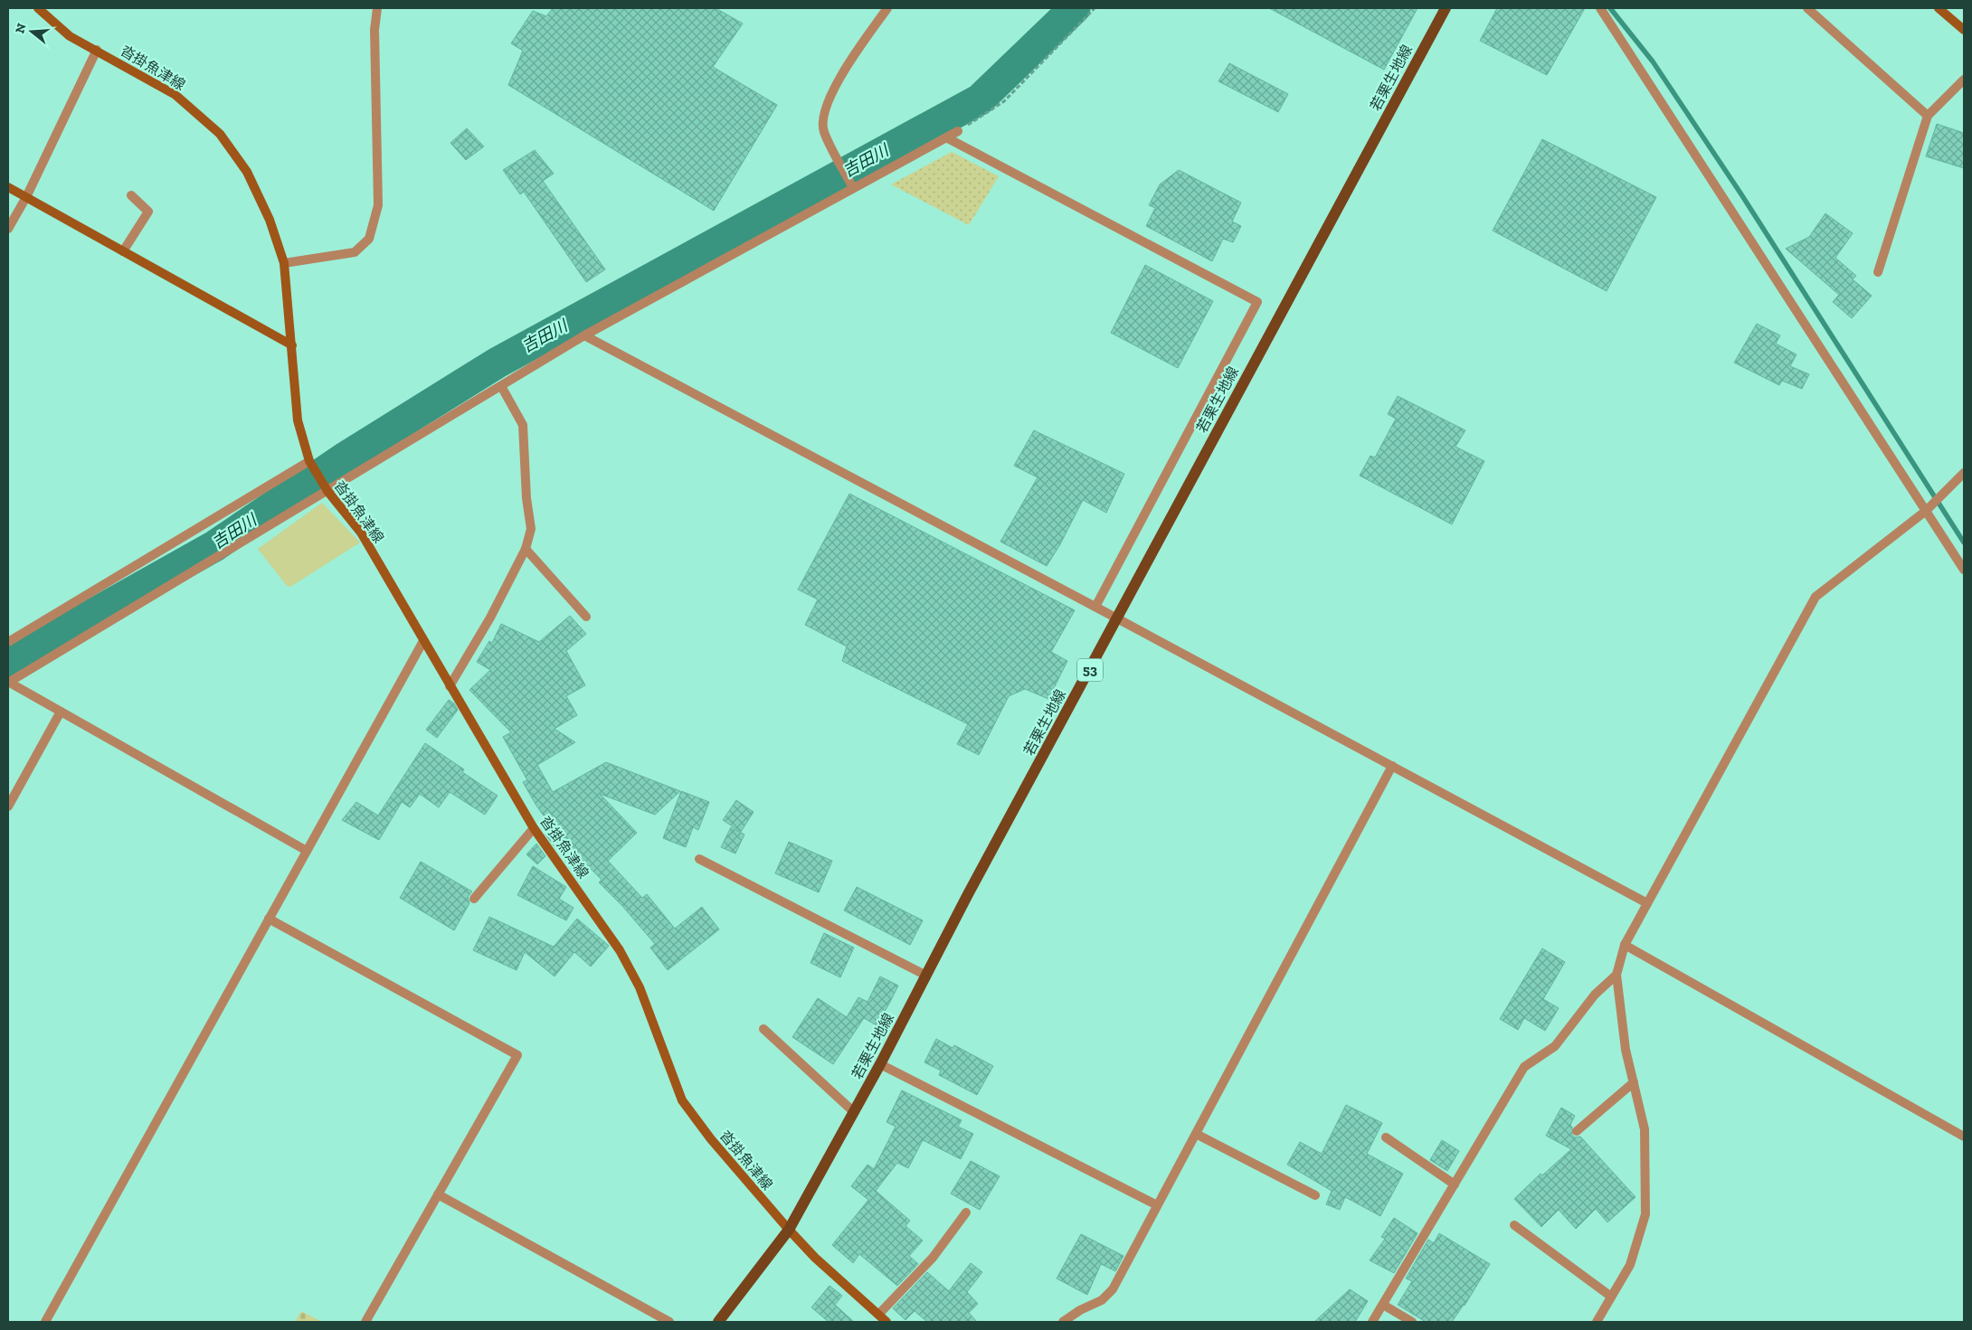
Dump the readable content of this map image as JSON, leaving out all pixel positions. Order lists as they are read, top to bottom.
{
  "streets": {
    "main road": ["沓掛魚津線", "若栗生地線", "53"]
  },
  "crossings": [
    ["沓掛魚津線", "若栗生地線"]
  ],
  "water": ["吉田川"],
  "north": "left"
}
